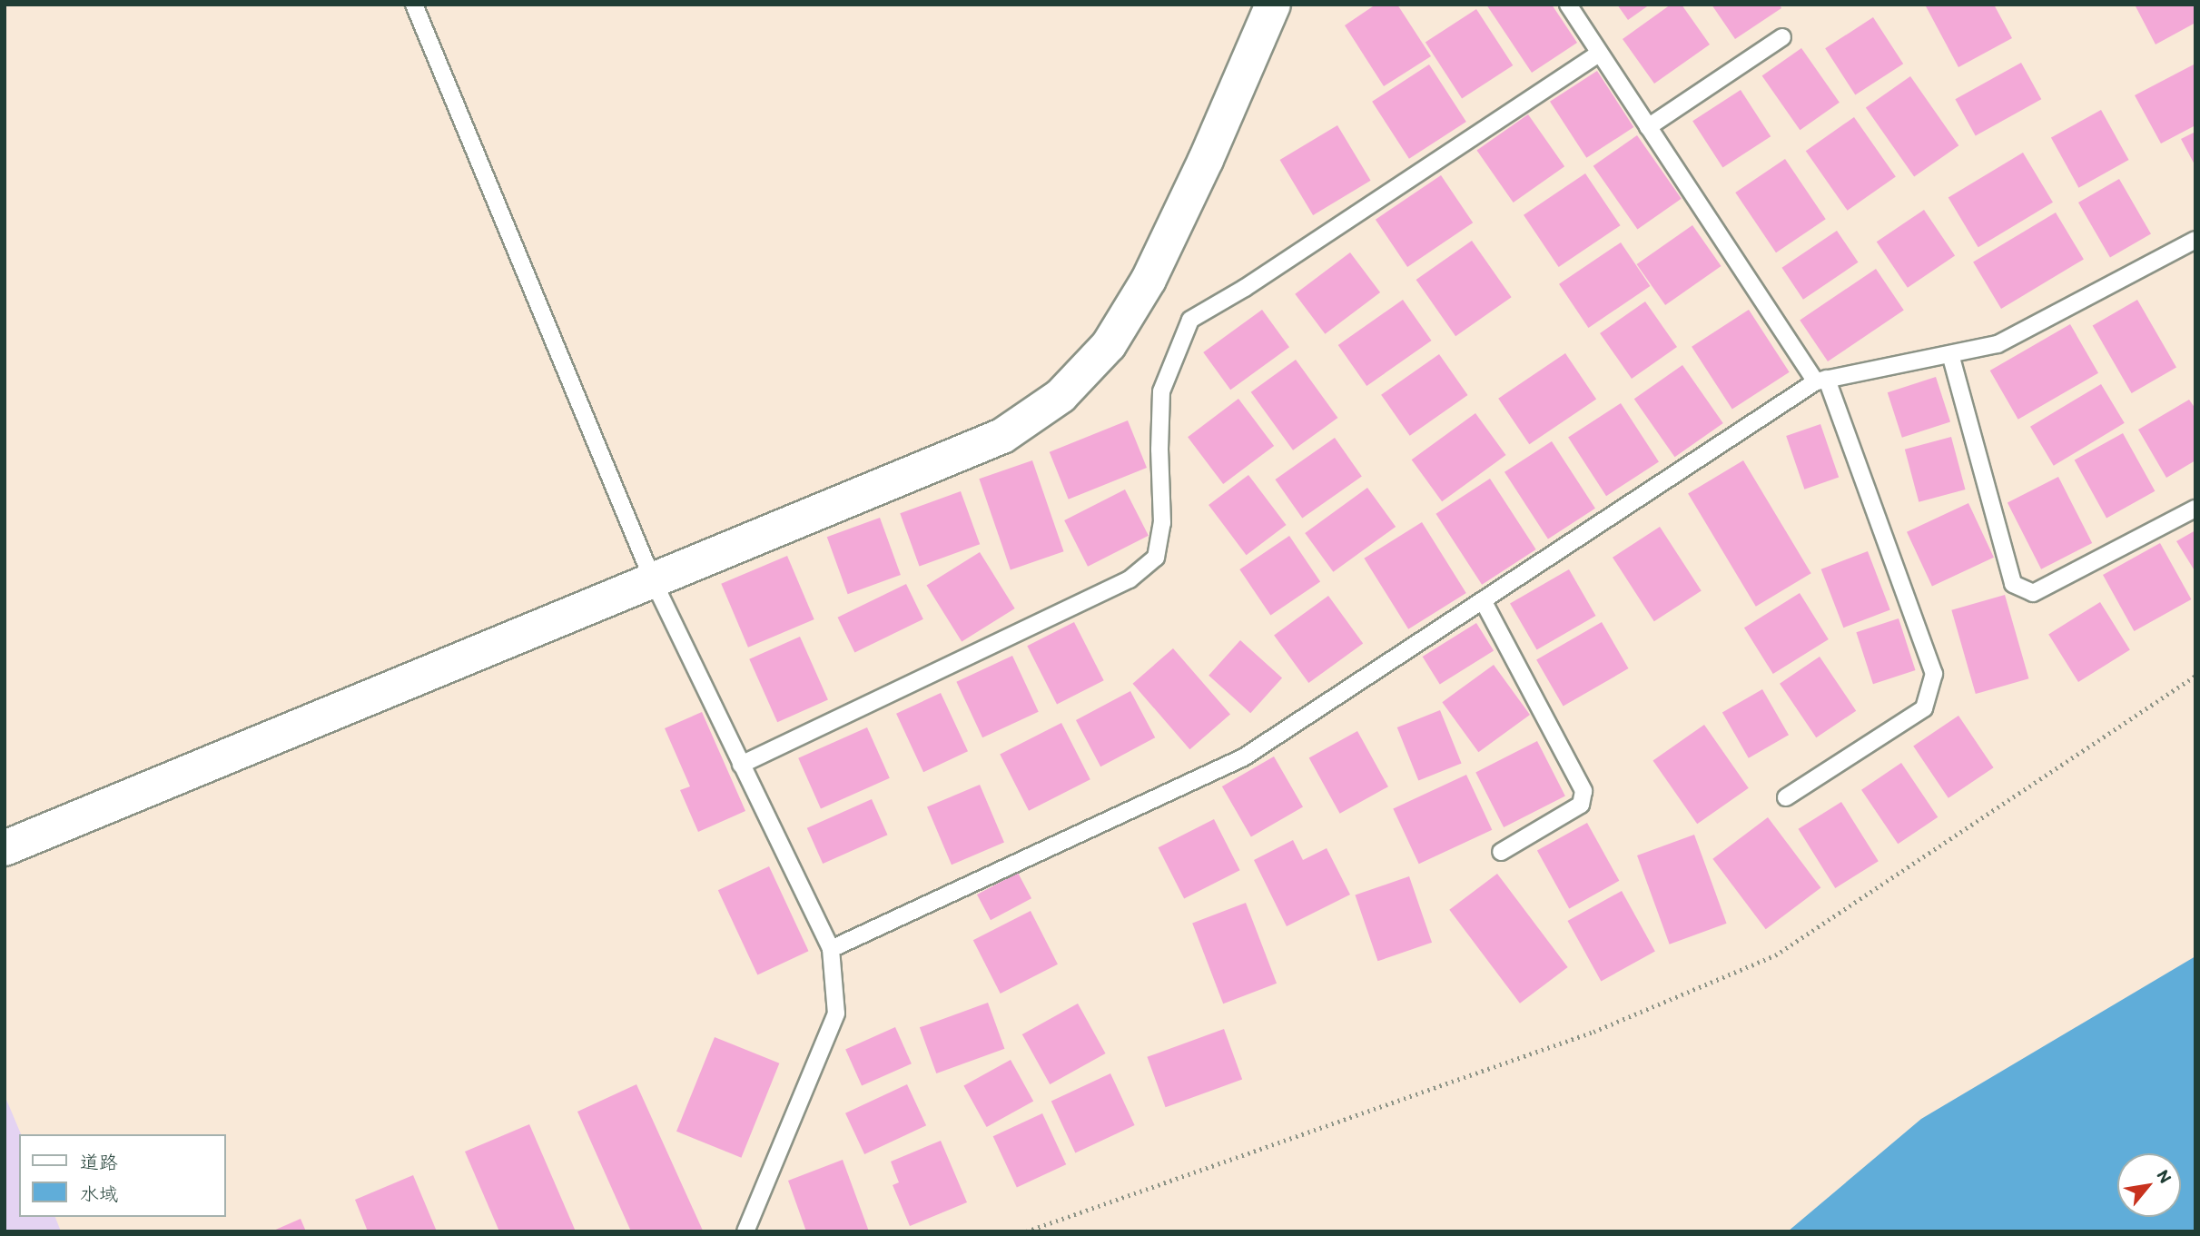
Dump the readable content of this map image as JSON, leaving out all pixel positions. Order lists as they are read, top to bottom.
{
  "legend": ["道路", "水域"],
  "north": "top right"
}
